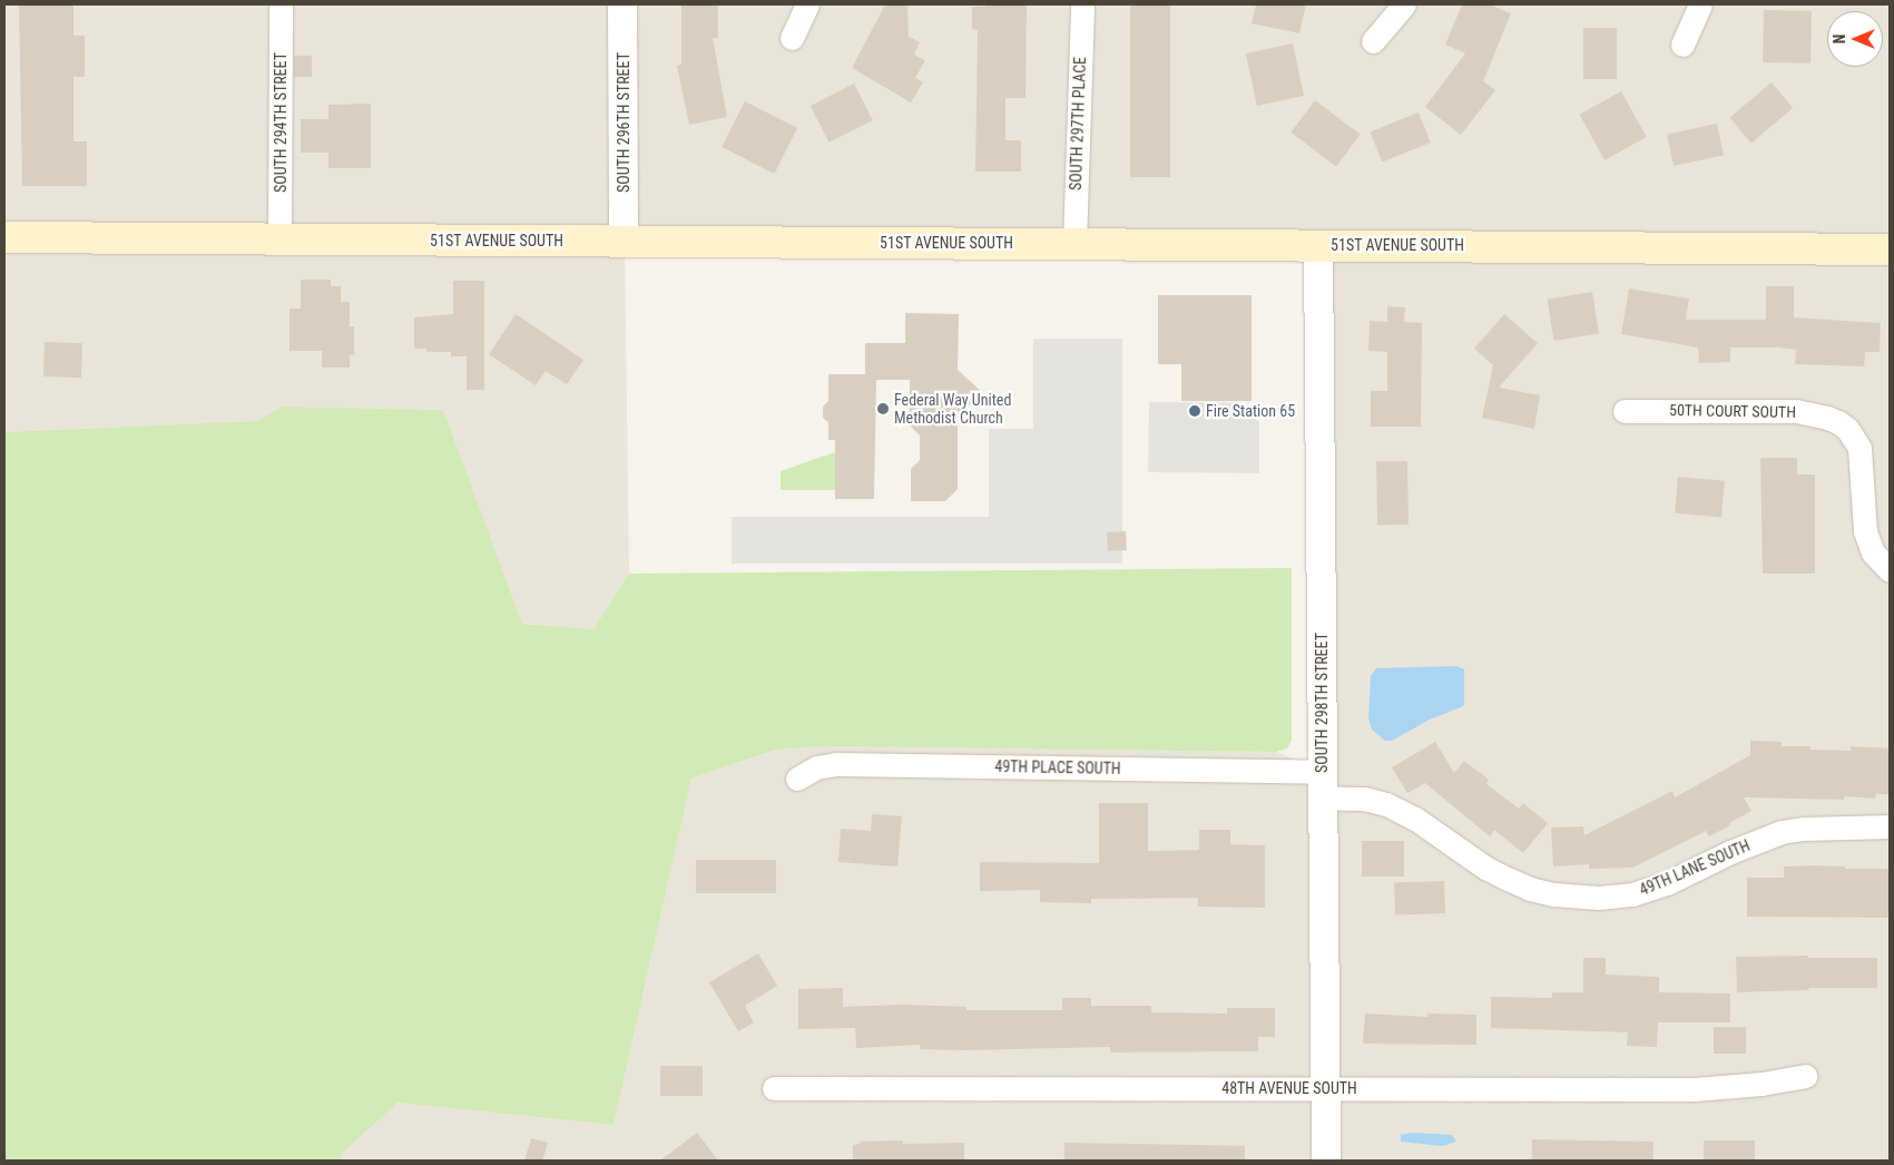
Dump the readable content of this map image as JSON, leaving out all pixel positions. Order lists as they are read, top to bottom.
{
  "streets": {
    "main road": ["51ST AVENUE SOUTH"],
    "street": [
      "SOUTH 294TH STREET",
      "SOUTH 296TH STREET",
      "SOUTH 297TH PLACE",
      "50TH COURT SOUTH",
      "SOUTH 298TH STREET",
      "49TH PLACE SOUTH",
      "49TH LANE SOUTH",
      "48TH AVENUE SOUTH"
    ]
  },
  "crossings": [
    ["SOUTH 294TH STREET", "51ST AVENUE SOUTH"],
    ["SOUTH 296TH STREET", "51ST AVENUE SOUTH"],
    ["SOUTH 297TH PLACE", "51ST AVENUE SOUTH"],
    ["51ST AVENUE SOUTH", "SOUTH 298TH STREET"],
    ["SOUTH 298TH STREET", "49TH PLACE SOUTH"],
    ["SOUTH 298TH STREET", "49TH LANE SOUTH"],
    ["SOUTH 298TH STREET", "48TH AVENUE SOUTH"],
    ["49TH PLACE SOUTH", "49TH LANE SOUTH"]
  ],
  "places": ["Federal Way United Methodist Church", "Fire Station 65"],
  "north": "left"
}
